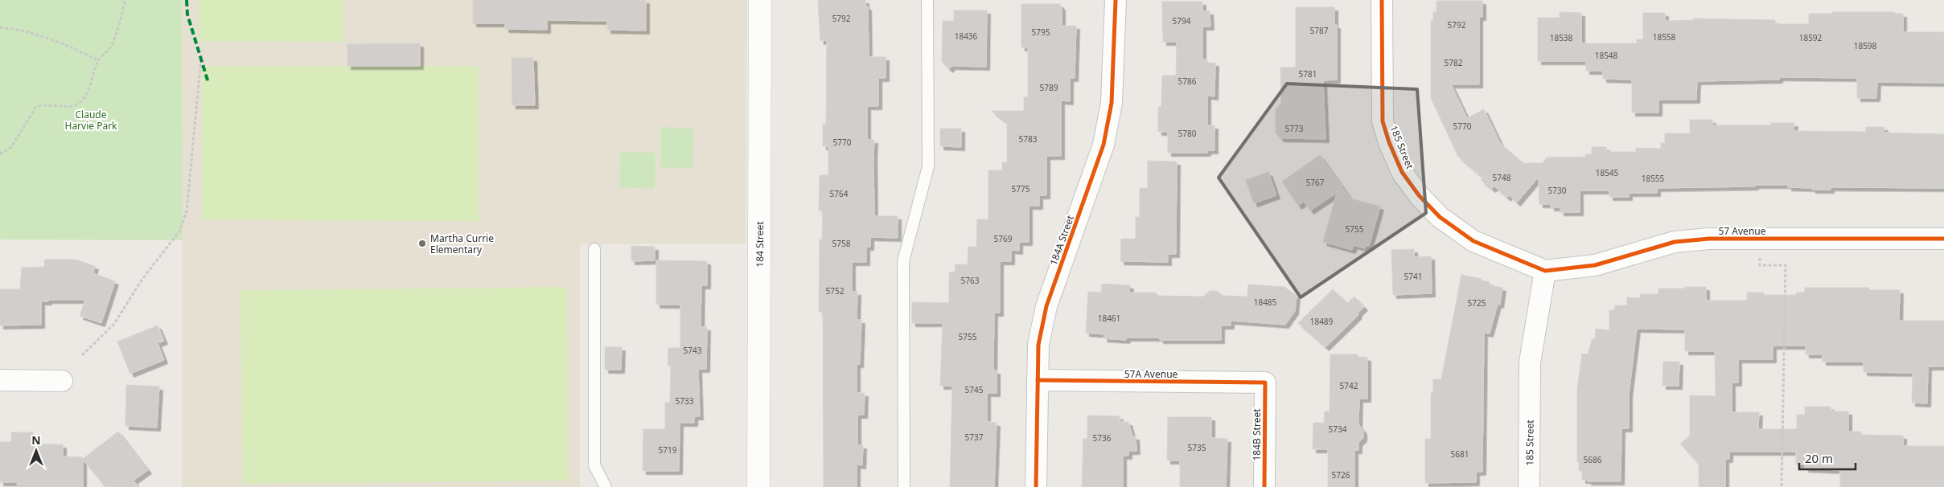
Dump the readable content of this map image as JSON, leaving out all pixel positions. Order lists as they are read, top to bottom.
{
  "streets": {
    "main road": ["184 Street"],
    "street": [
      "185 Street",
      "57 Avenue",
      "184A Street",
      "57A Avenue",
      "184B Street"
    ]
  },
  "crossings": [
    ["185 Street", "57 Avenue"],
    ["184A Street", "57A Avenue"],
    ["57A Avenue", "184B Street"]
  ],
  "parks": ["Claude Harvie Park"],
  "places": ["Martha Currie Elementary"],
  "house_numbers": [
    "5792",
    "5794",
    "5792",
    "5787",
    "5795",
    "18436",
    "18558",
    "18538",
    "18592",
    "18598",
    "18548",
    "5782",
    "5781",
    "5786",
    "5789",
    "5770",
    "5773",
    "5780",
    "5783",
    "5770",
    "18545",
    "5748",
    "18555",
    "5767",
    "5775",
    "5730",
    "5764",
    "5755",
    "5769",
    "5758",
    "5741",
    "5763",
    "5752",
    "18485",
    "5725",
    "18461",
    "18489",
    "5755",
    "5743",
    "5742",
    "5745",
    "5733",
    "5734",
    "5737",
    "5736",
    "5735",
    "5719",
    "5681",
    "5686",
    "5726"
  ],
  "scale_bar": "20 m",
  "north": "top"
}
